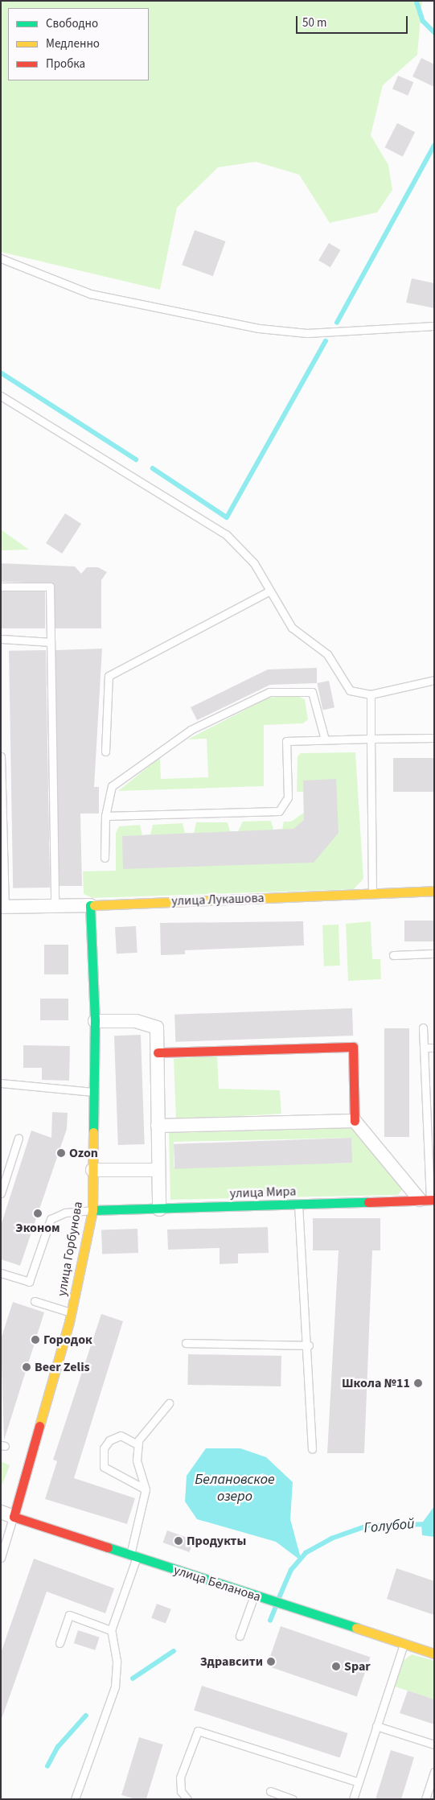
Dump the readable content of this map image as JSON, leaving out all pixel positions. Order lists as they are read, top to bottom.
{
  "streets": {
    "street": [
      "улица Лукашова",
      "улица Мира",
      "улица Горбунова",
      "улица Беланова"
    ]
  },
  "crossings": [
    ["улица Лукашова", "улица Горбунова"],
    ["улица Мира", "улица Горбунова"],
    ["улица Горбунова", "улица Беланова"]
  ],
  "water": ["Белановское озеро", "Голубой"],
  "places": [
    "Ozon",
    "Эконом",
    "Городок",
    "Beer Zelis",
    "Школа №11",
    "Продукты",
    "Здравсити",
    "Spar"
  ],
  "legend": ["Свободно", "Медленно", "Пробка"],
  "scale_bar": "50 m"
}
